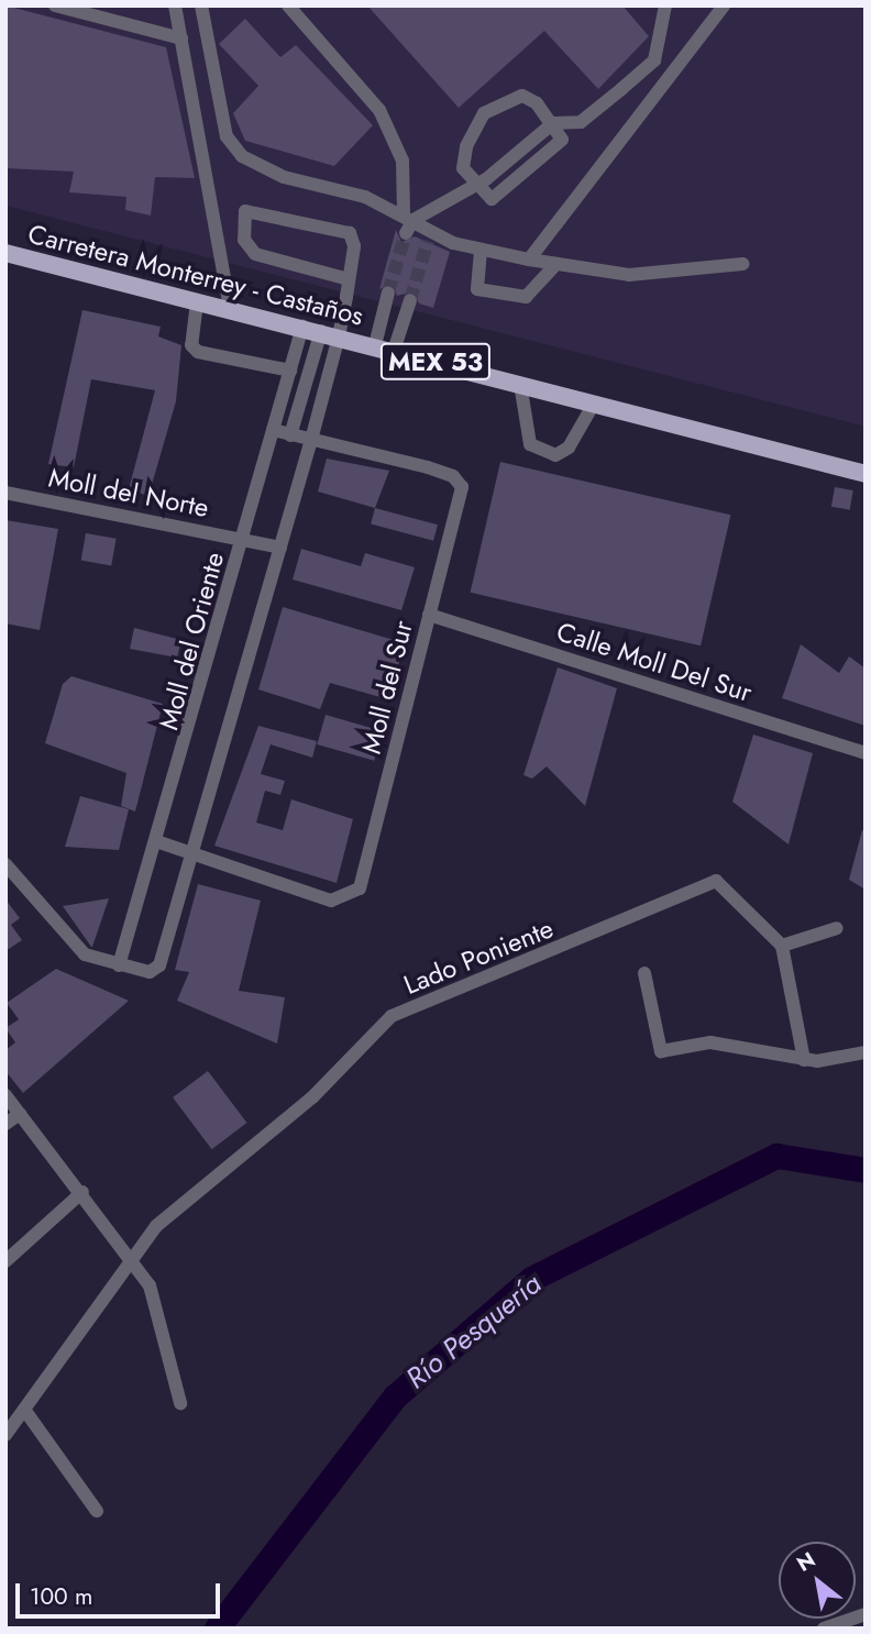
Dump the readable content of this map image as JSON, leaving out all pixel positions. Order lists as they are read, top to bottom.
{
  "streets": {
    "main road": ["Carretera Monterrey - Castaños", "MEX 53"],
    "street": [
      "Moll del Norte",
      "Moll del Oriente",
      "Calle Moll Del Sur",
      "Moll del Sur",
      "Lado Poniente"
    ]
  },
  "crossings": [
    ["Carretera Monterrey - Castaños", "Moll del Oriente"],
    ["Moll del Norte", "Moll del Oriente"],
    ["Moll del Oriente", "Moll del Sur"],
    ["Calle Moll Del Sur", "Moll del Sur"]
  ],
  "water": ["Río Pesquería"],
  "scale_bar": "100 m",
  "north": "top left"
}
